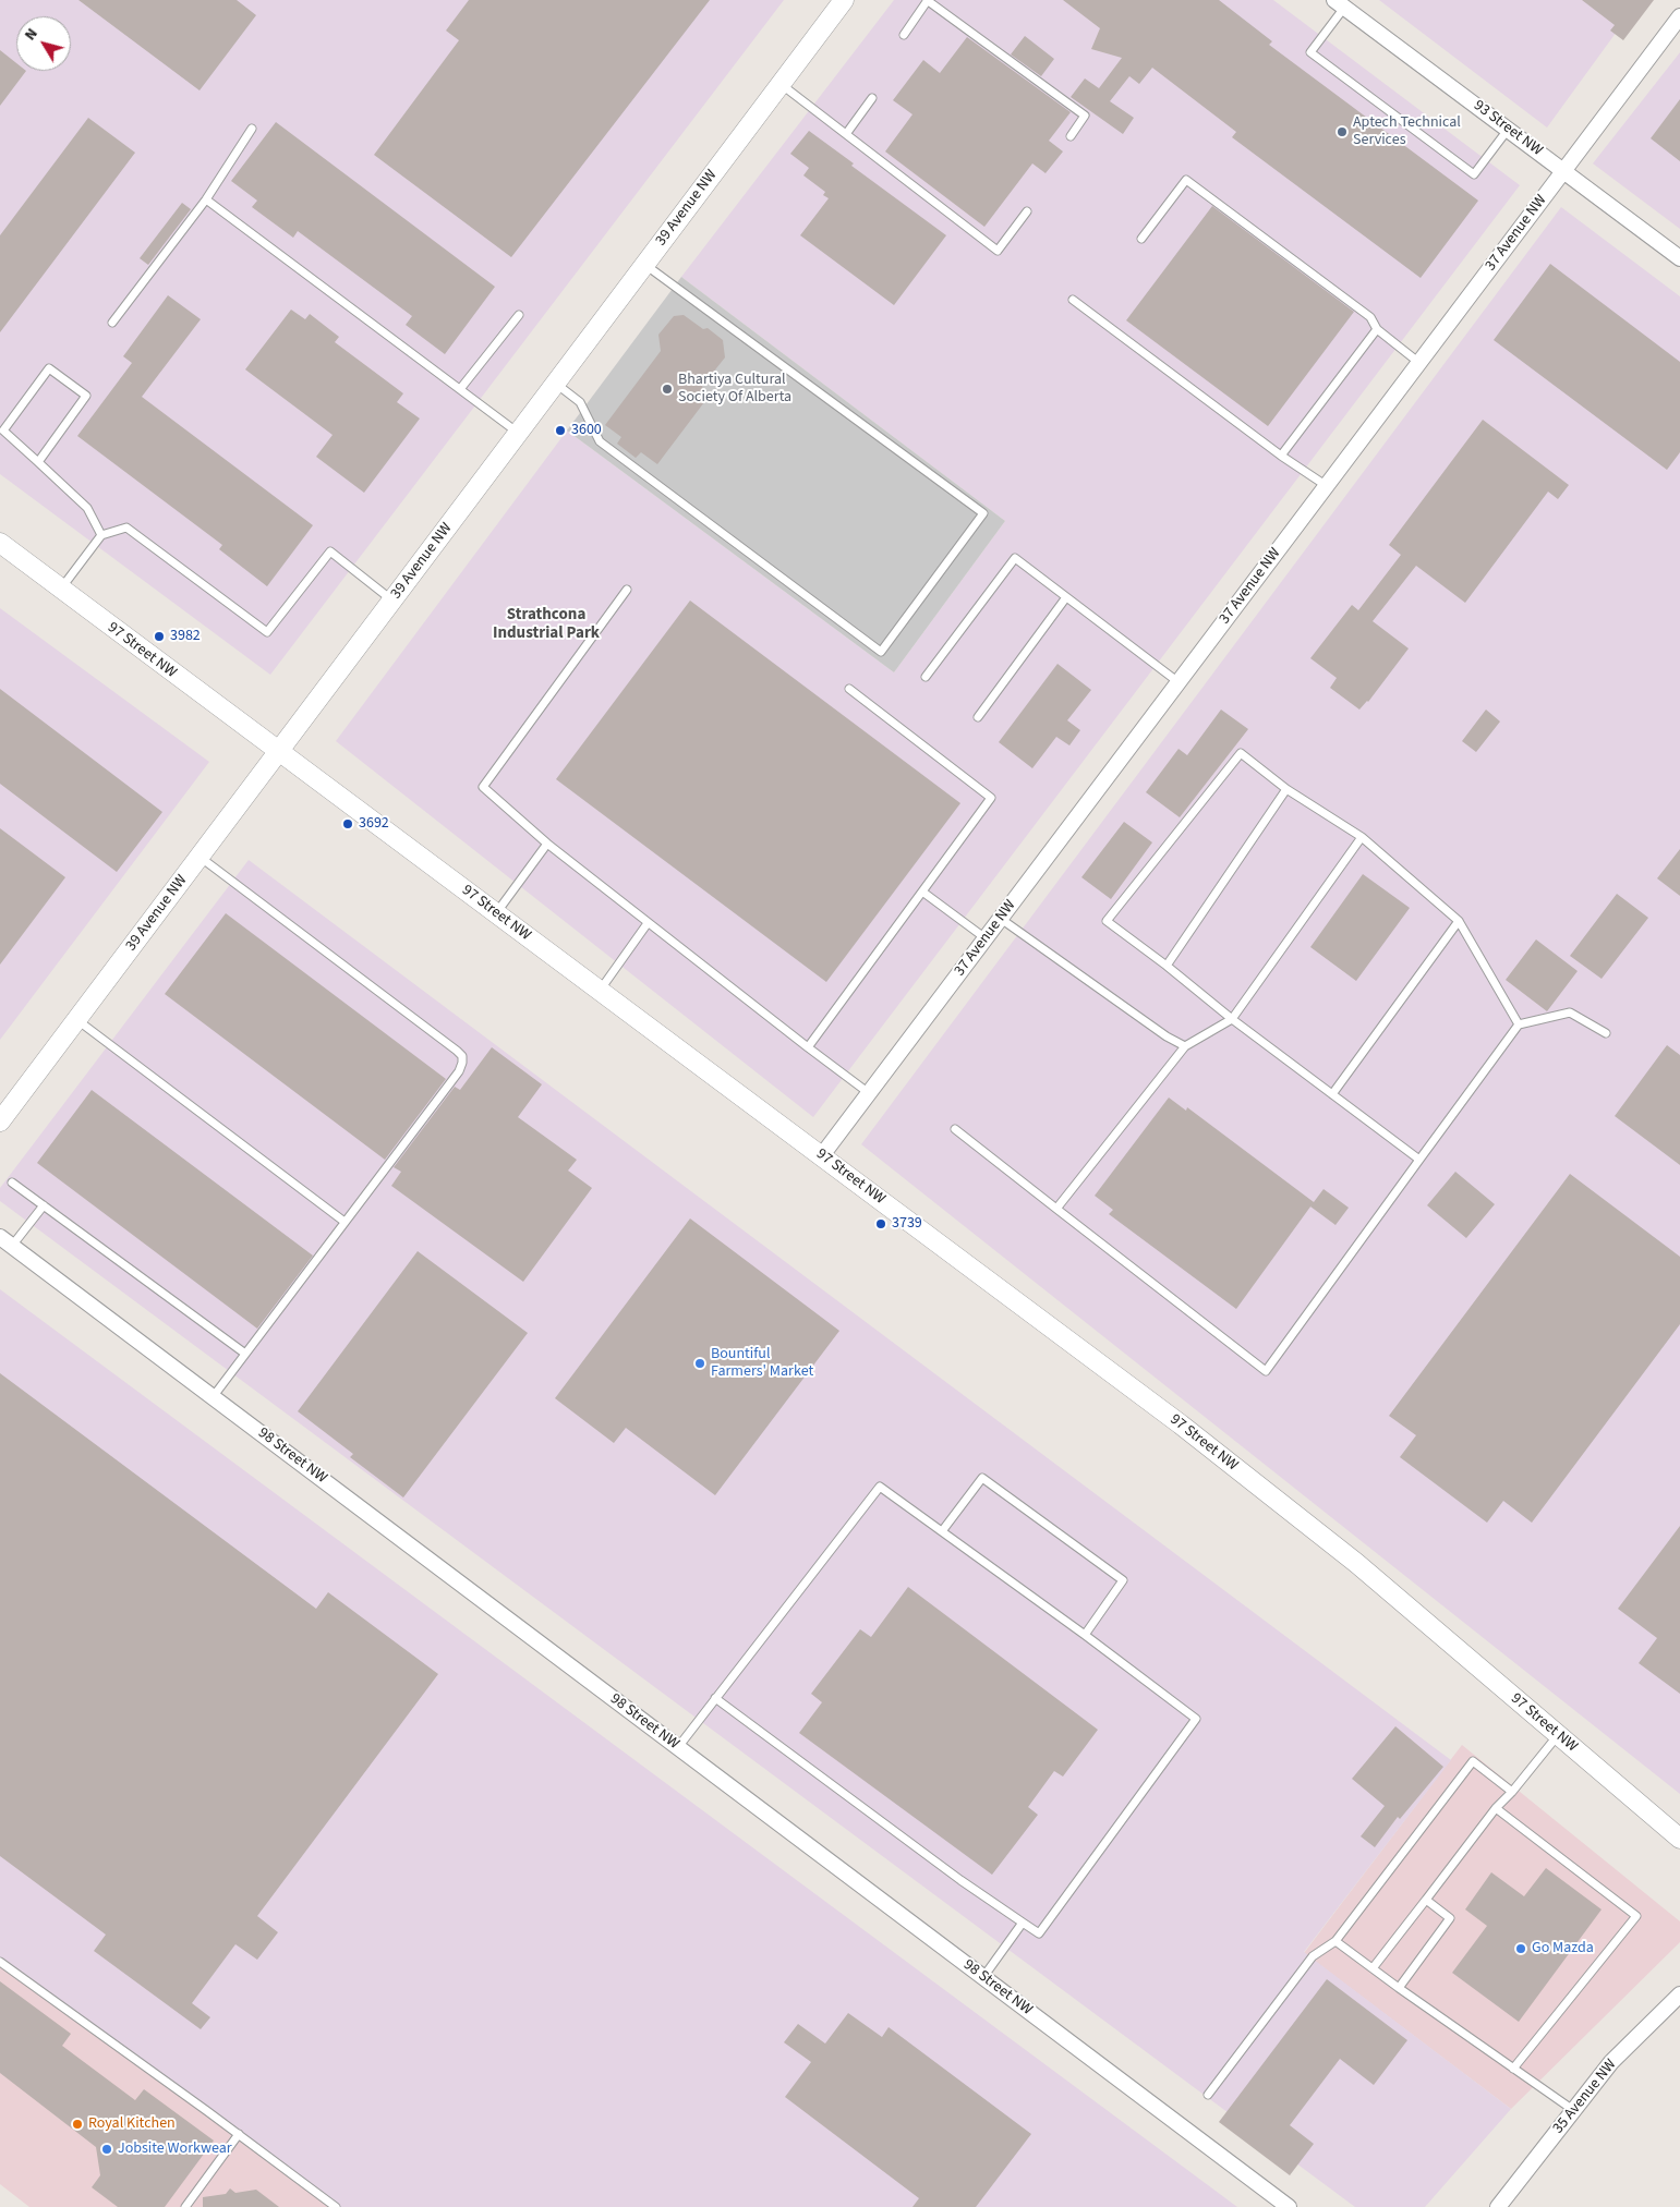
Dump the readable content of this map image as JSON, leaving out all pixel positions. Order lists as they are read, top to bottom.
{
  "streets": {
    "street": [
      "93 Street NW",
      "39 Avenue NW",
      "37 Avenue NW",
      "97 Street NW",
      "98 Street NW",
      "35 Avenue NW"
    ]
  },
  "crossings": [
    ["93 Street NW", "37 Avenue NW"],
    ["39 Avenue NW", "97 Street NW"],
    ["37 Avenue NW", "97 Street NW"]
  ],
  "districts": ["Strathcona Industrial Park"],
  "places": [
    "Aptech Technical Services",
    "Bhartiya Cultural Society Of Alberta",
    "3600",
    "3982",
    "3692",
    "3739",
    "Bountiful Farmers' Market",
    "Go Mazda",
    "Royal Kitchen",
    "Jobsite Workwear"
  ],
  "north": "top left"
}
